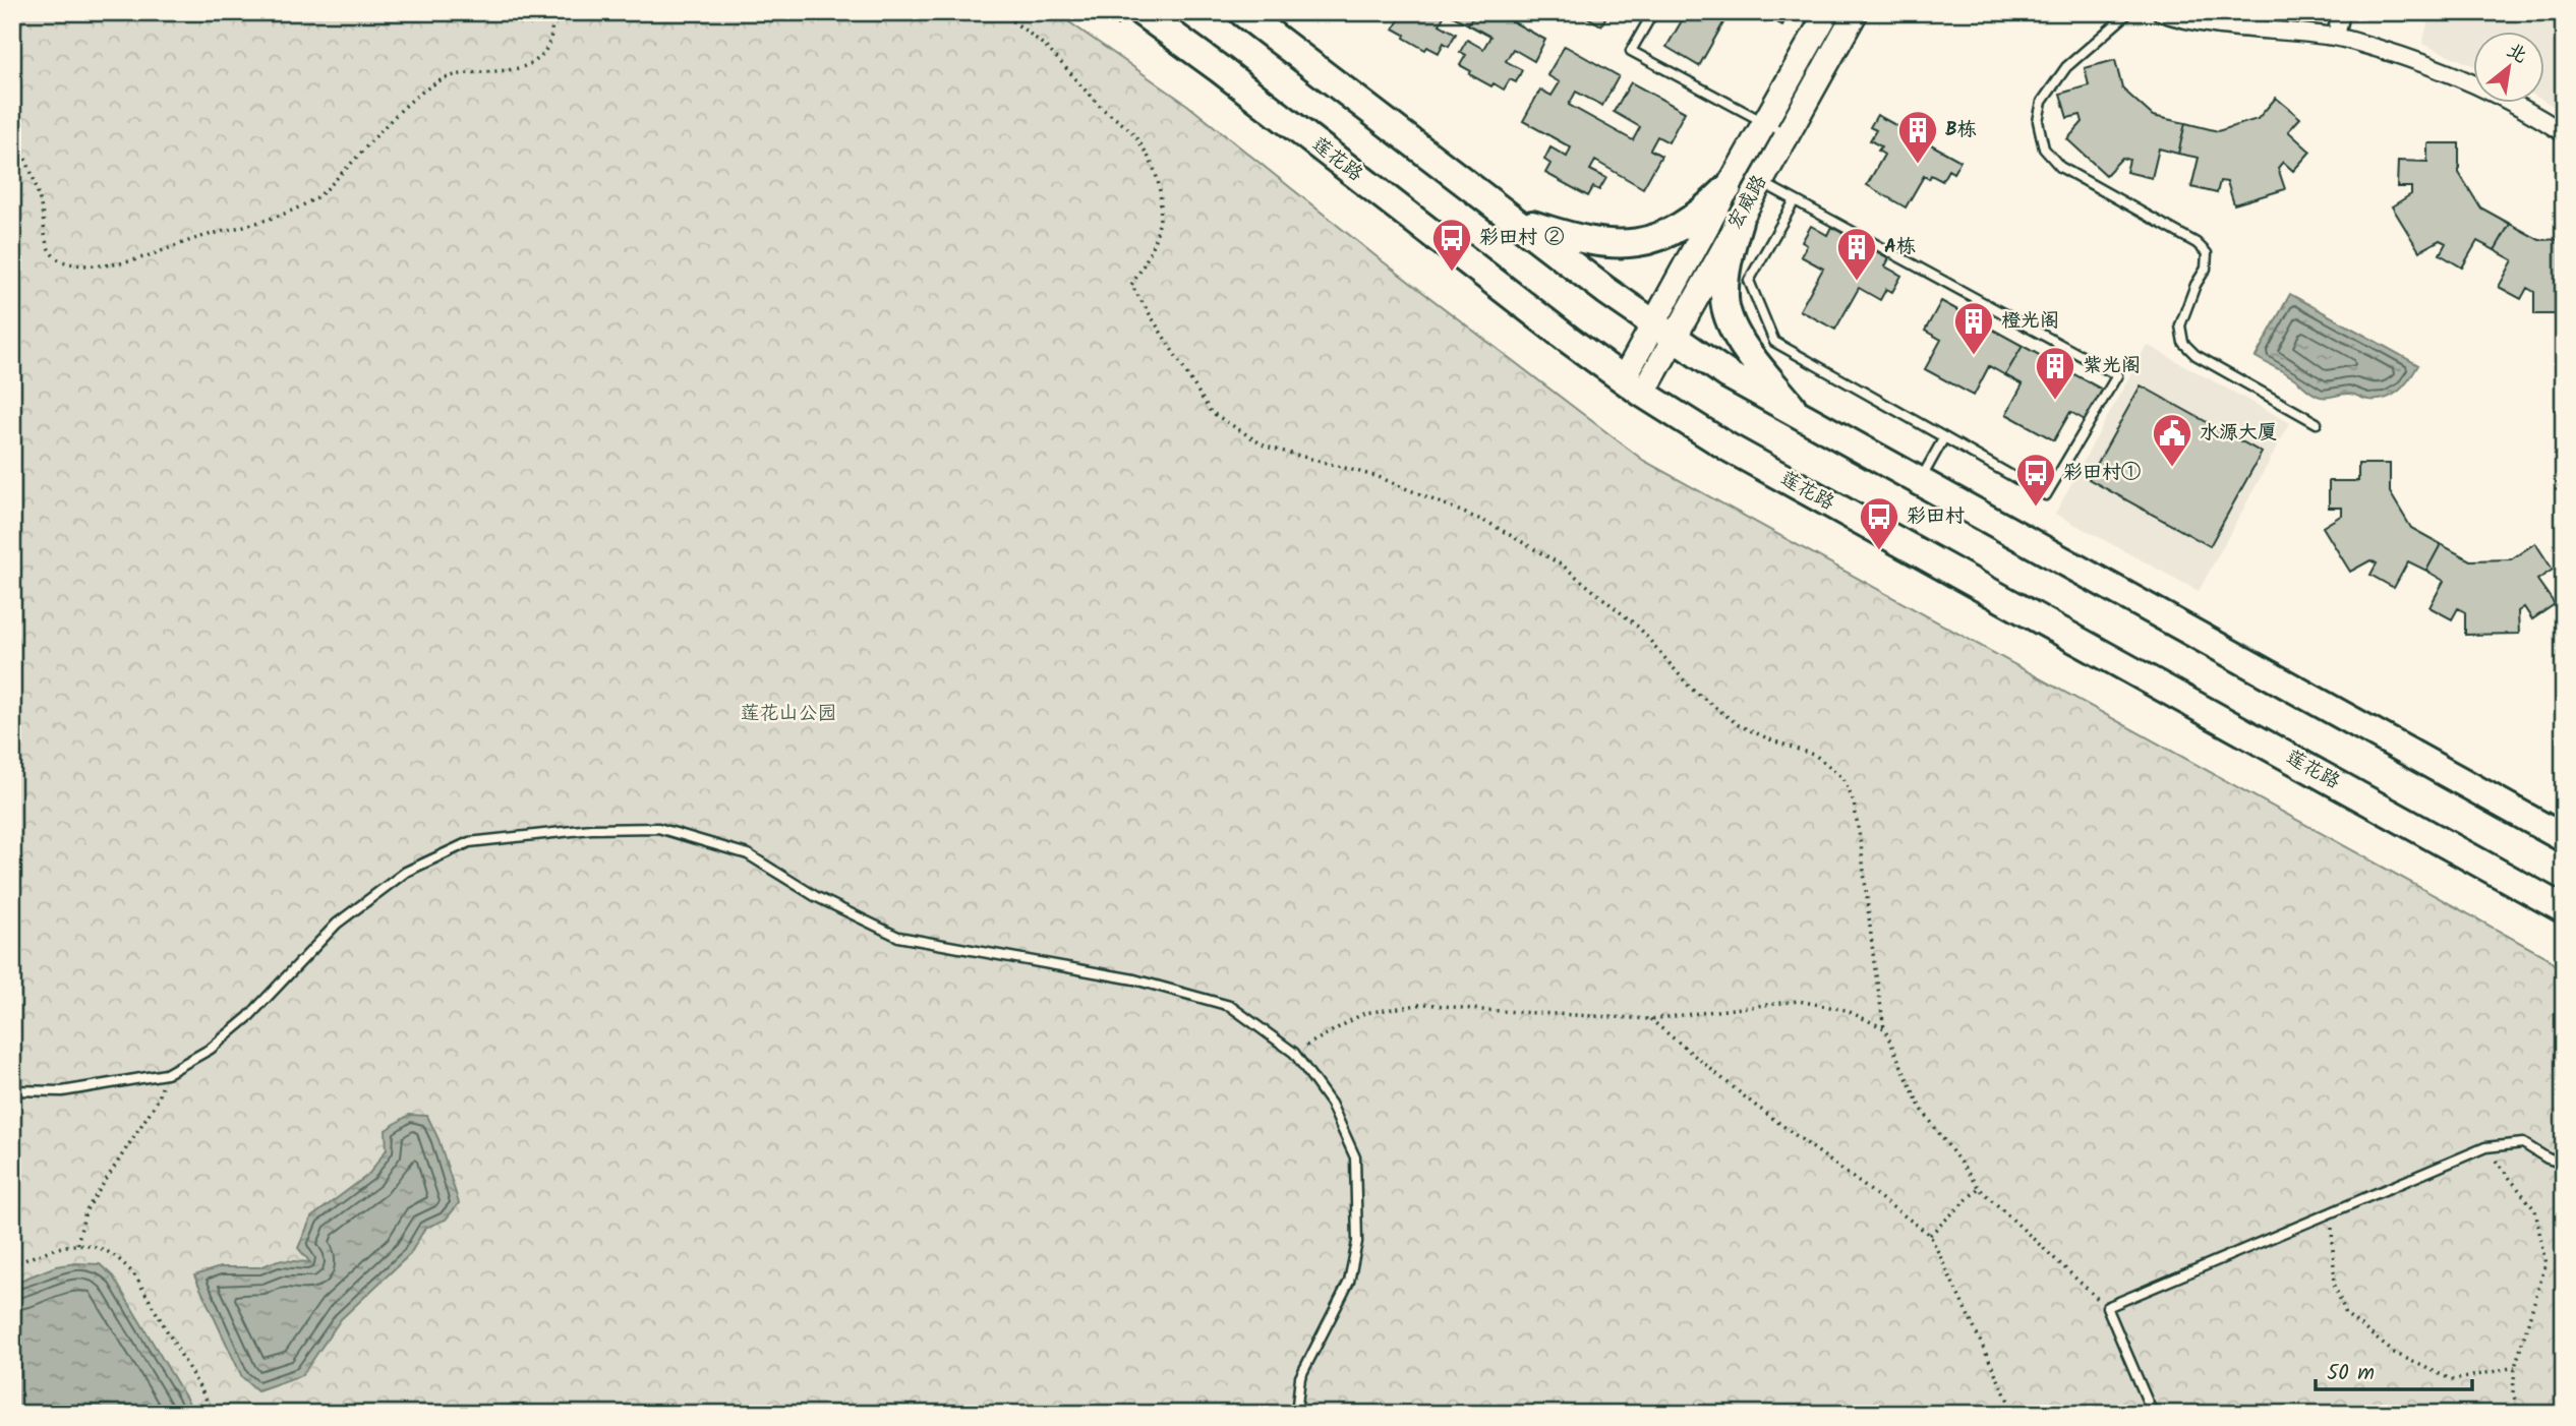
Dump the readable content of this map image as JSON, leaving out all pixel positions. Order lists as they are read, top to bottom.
{
  "streets": {
    "main road": ["莲花路"],
    "street": ["宏威路"]
  },
  "crossings": [
    ["莲花路", "宏威路"]
  ],
  "parks": ["莲花山公园"],
  "places": {
    "building": [
      "B栋",
      "A栋",
      "橙光阁",
      "紫光阁"
    ],
    "bus stop": ["彩田村 ②", "彩田村①", "彩田村"],
    "public building": ["水源大厦"]
  },
  "scale_bar": "50 m",
  "north": "top right"
}
